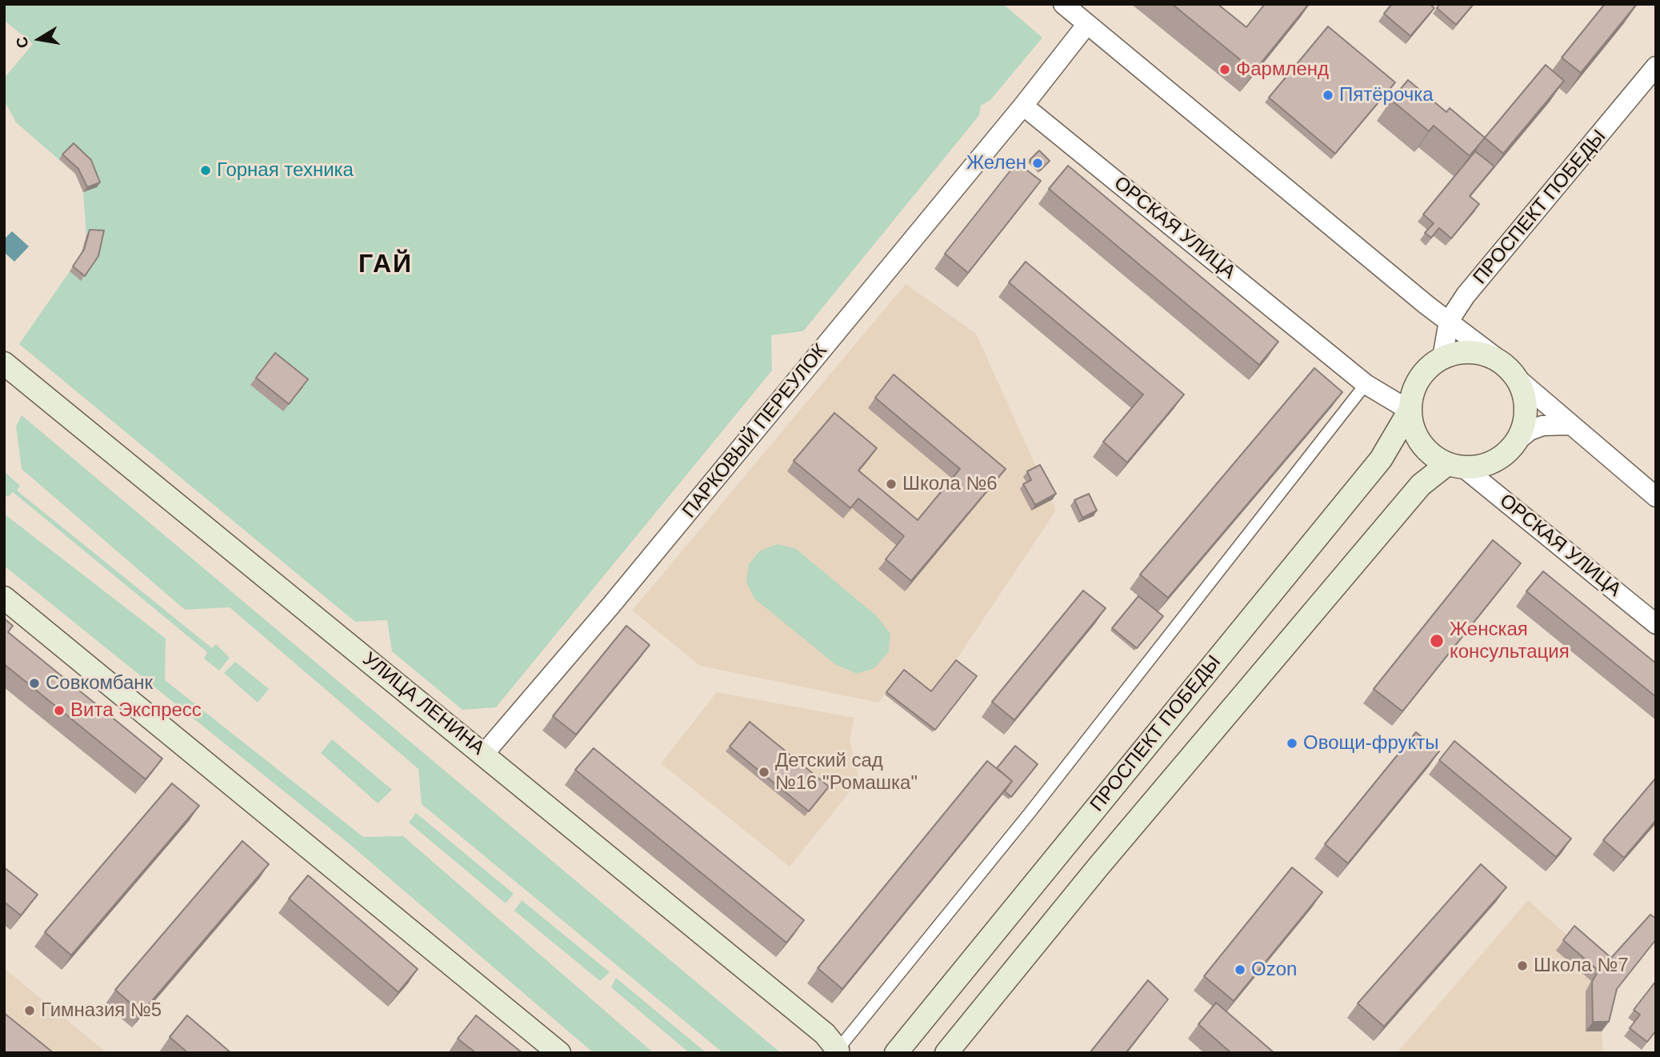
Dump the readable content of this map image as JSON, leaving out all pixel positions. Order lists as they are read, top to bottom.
{
  "streets": {
    "main road": ["ПРОСПЕКТ ПОБЕДЫ", "УЛИЦА ЛЕНИНА"],
    "street": ["ОРСКАЯ УЛИЦА", "ПАРКОВЫЙ ПЕРЕУЛОК"]
  },
  "crossings": [
    ["ПРОСПЕКТ ПОБЕДЫ", "ОРСКАЯ УЛИЦА"],
    ["ОРСКАЯ УЛИЦА", "ПАРКОВЫЙ ПЕРЕУЛОК"],
    ["ПАРКОВЫЙ ПЕРЕУЛОК", "УЛИЦА ЛЕНИНА"]
  ],
  "districts": ["ГАЙ"],
  "places": [
    "Фармленд",
    "Пятёрочка",
    "Желен",
    "Горная техника",
    "Школа №6",
    "Женская консультация",
    "Совкомбанк",
    "Вита Экспресс",
    "Овощи-фрукты",
    "Детский сад №16 \"Ромашка\"",
    "Школа №7",
    "Ozon",
    "Гимназия №5"
  ],
  "north": "left"
}
